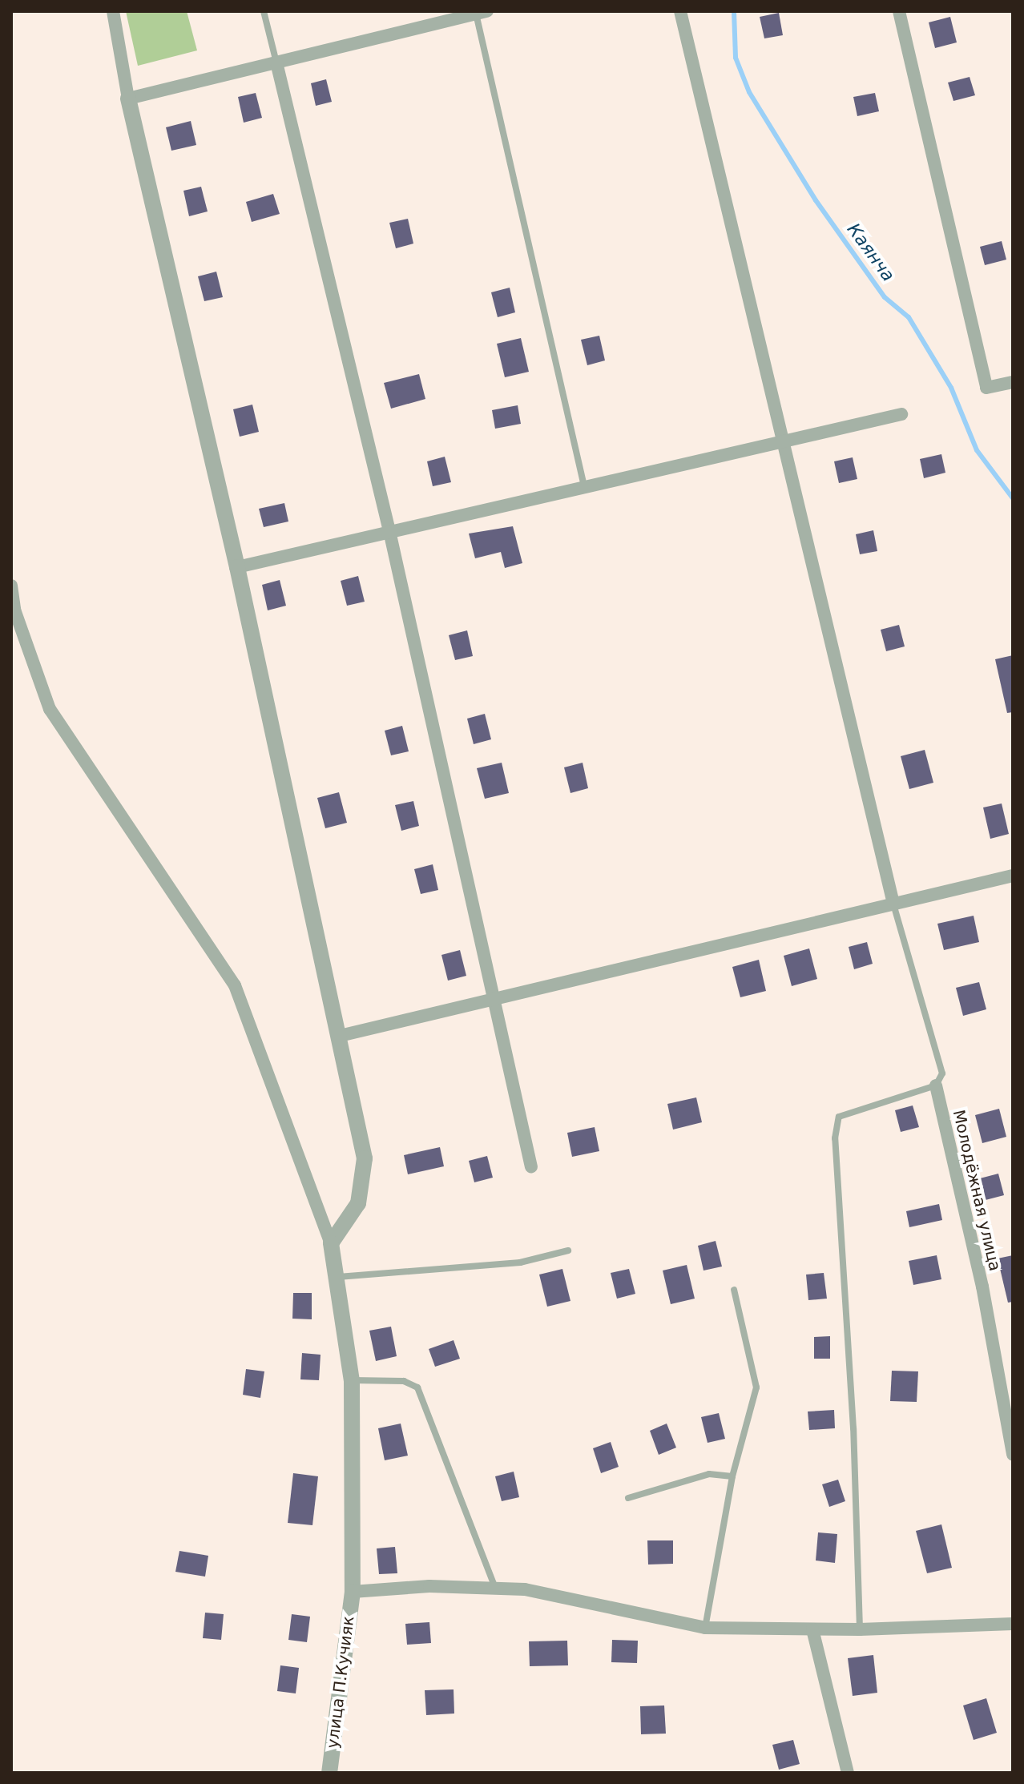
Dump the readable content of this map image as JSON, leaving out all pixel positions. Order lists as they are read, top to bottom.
{
  "streets": {
    "street": ["Молодёжная улица", "улица П.Кучияк"]
  },
  "water": ["Каянча"]
}
